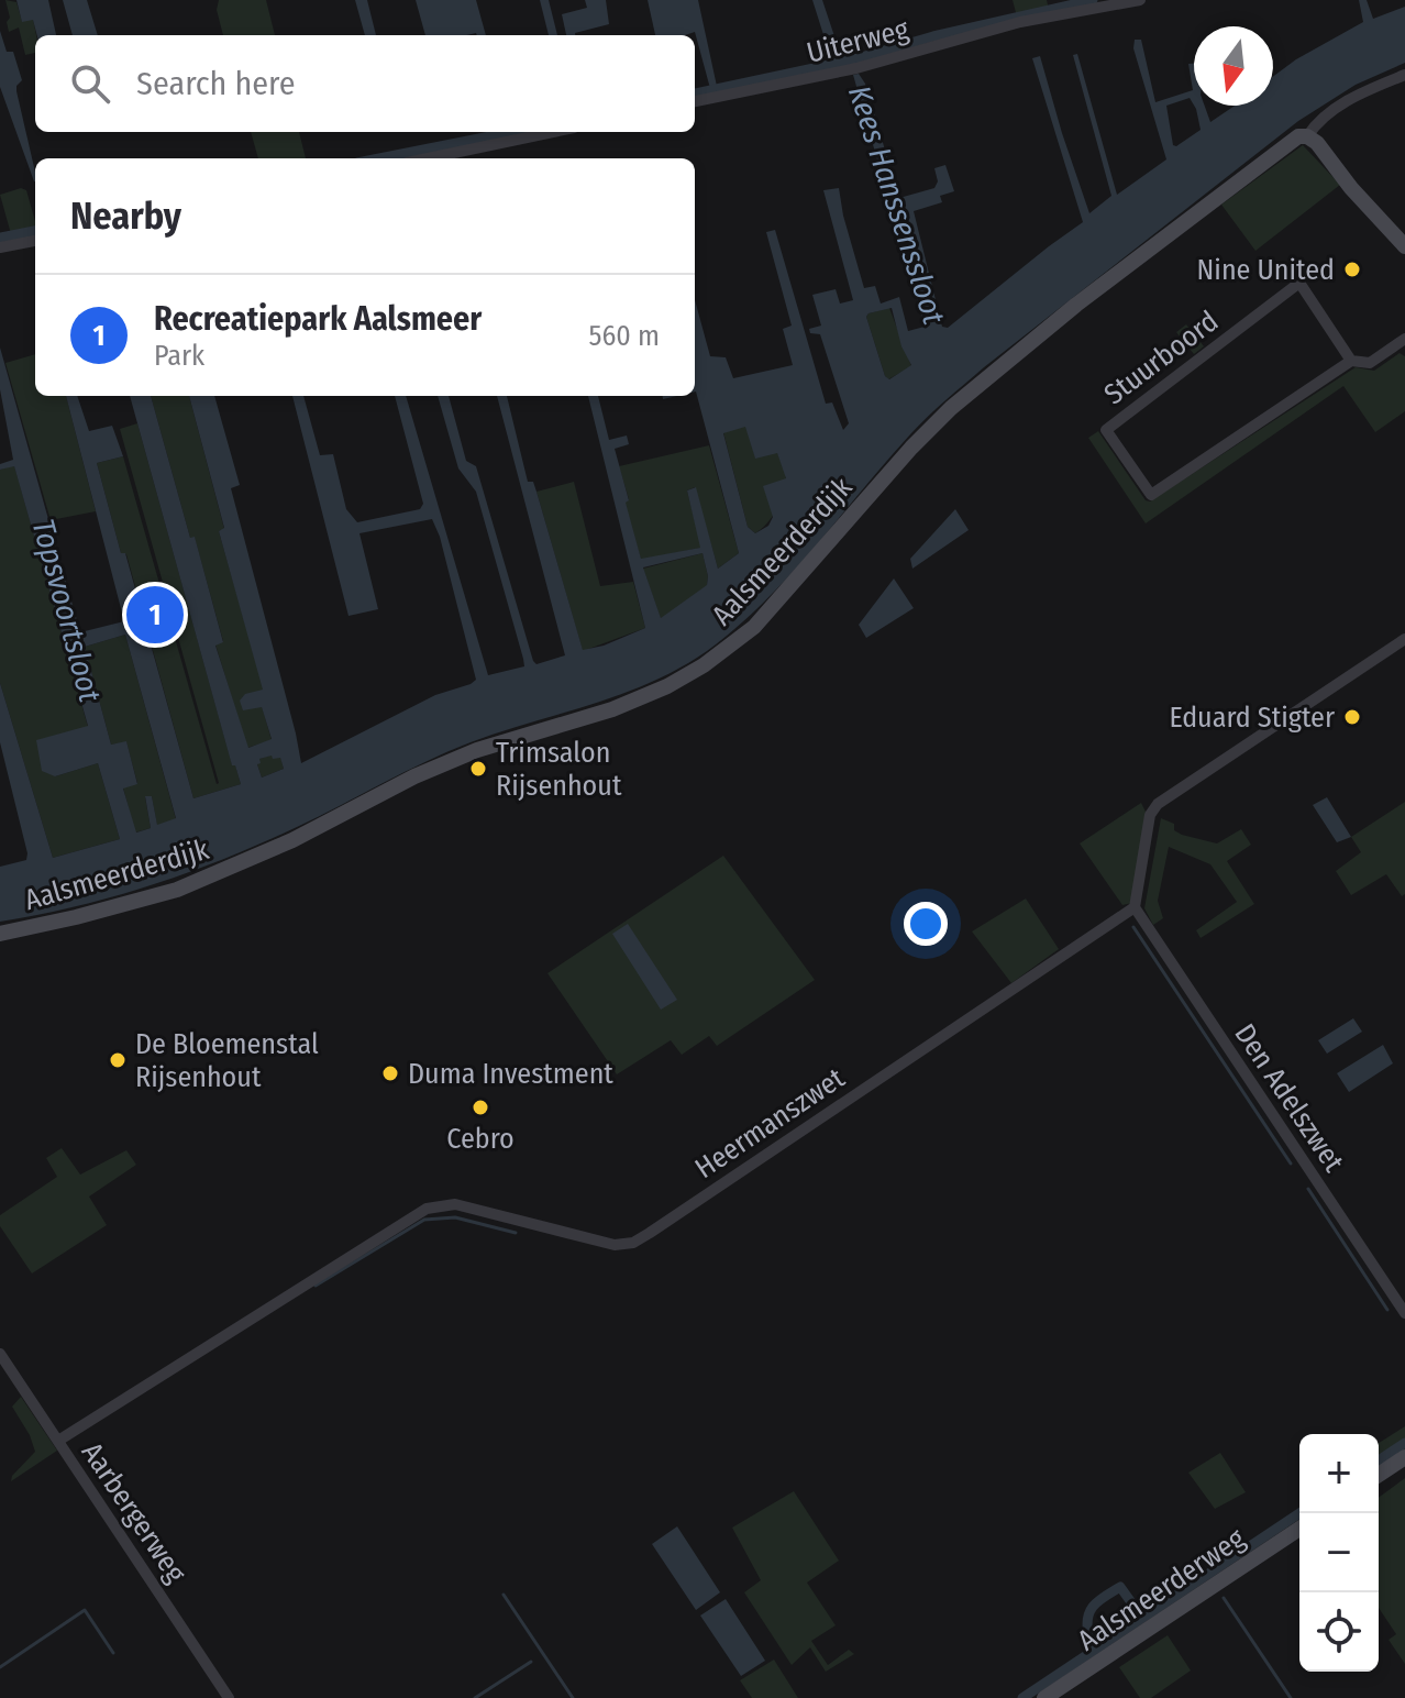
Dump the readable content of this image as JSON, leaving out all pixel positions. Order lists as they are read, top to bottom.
{
  "streets": {
    "street": [
      "Uiterweg",
      "Stuurboord",
      "Aalsmeerderdijk",
      "Den Adelszwet",
      "Heermanszwet",
      "Aarbergerweg",
      "Aalsmeerderweg"
    ]
  },
  "crossings": [
    ["Den Adelszwet", "Heermanszwet"],
    ["Heermanszwet", "Aarbergerweg"]
  ],
  "water": ["Kees Hanssenssloot", "Topsvoortsloot"],
  "places": [
    "Nine United",
    "Eduard Stigter",
    "Trimsalon Rijsenhout",
    "De Bloemenstal Rijsenhout",
    "Duma Investment",
    "Cebro"
  ],
  "north": "bottom",
  "page": {
    "search": "Search here",
    "heading": "Nearby",
    "list": [
      {
        "mark": "1",
        "name": "Recreatiepark Aalsmeer",
        "note": "Park",
        "value": "560 m"
      }
    ],
    "pins": "1",
    "map_buttons": ["+", "−"]
  }
}
